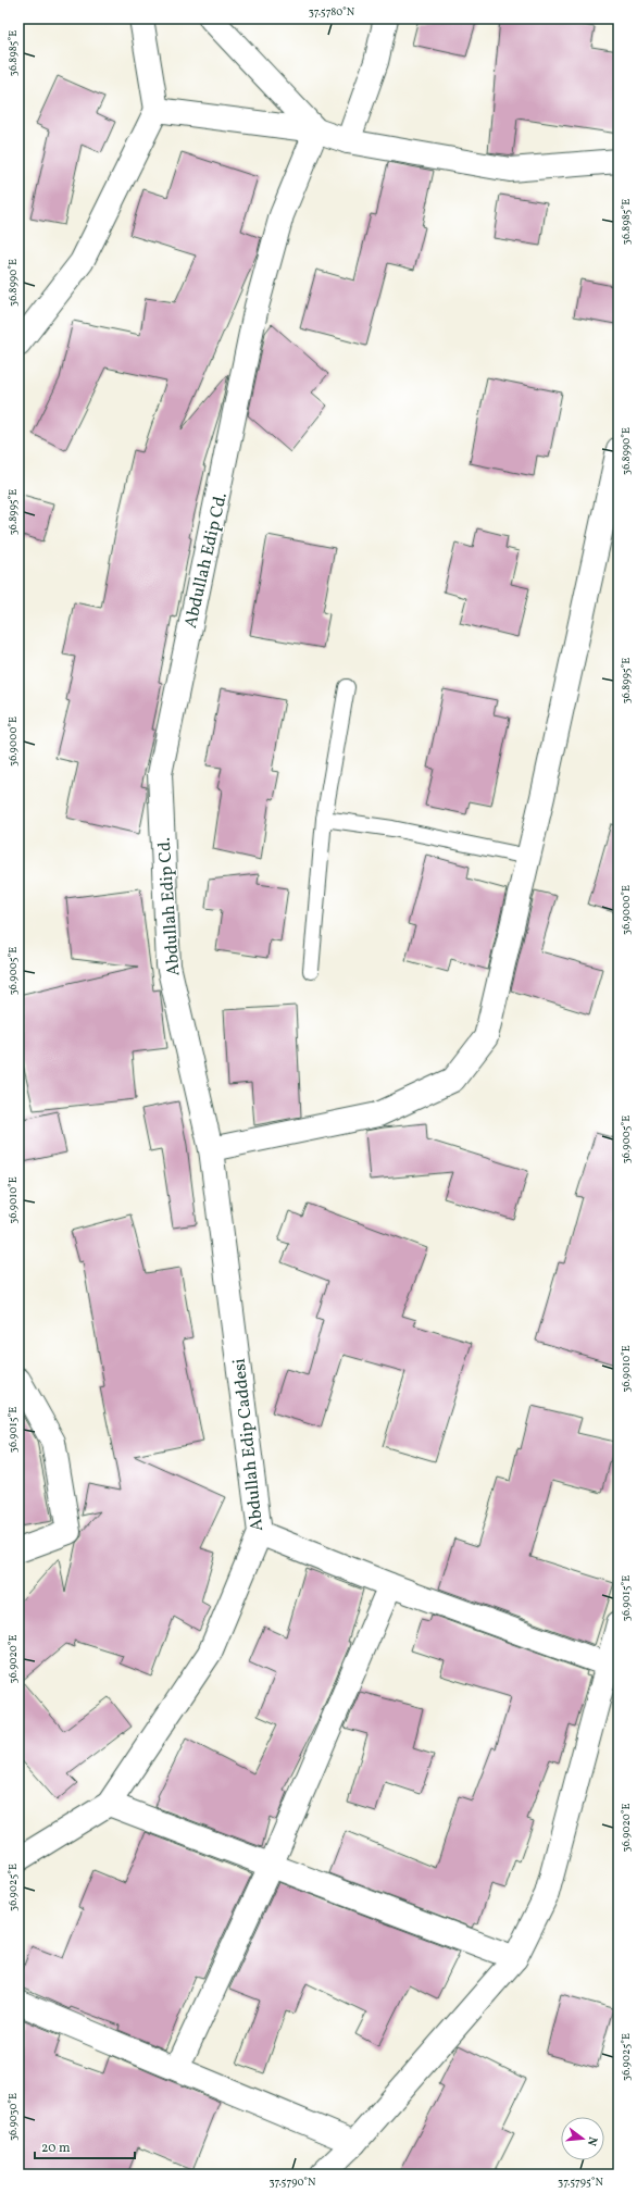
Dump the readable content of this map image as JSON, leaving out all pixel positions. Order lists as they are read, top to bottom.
{
  "streets": {
    "street": ["Abdullah Edip Cd.", "Abdullah Edip Caddesi"]
  },
  "crossings": [
    ["Abdullah Edip Cd.", "Abdullah Edip Caddesi"]
  ],
  "scale_bar": "20 m",
  "north": "right",
  "coordinates": [
    "37.5780°N",
    "36.8985°E",
    "36.8990°E",
    "36.8995°E",
    "36.9000°E",
    "36.9005°E",
    "36.9010°E",
    "36.9015°E",
    "36.9020°E",
    "36.9025°E",
    "36.9030°E",
    "37.5790°N",
    "37.5795°N"
  ]
}
